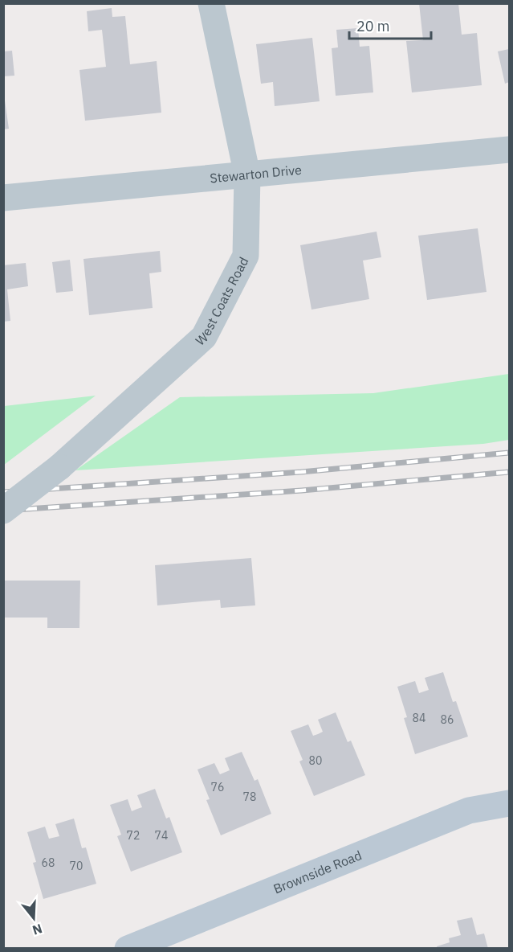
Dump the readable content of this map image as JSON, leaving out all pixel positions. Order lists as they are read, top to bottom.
{
  "streets": {
    "street": ["Stewarton Drive", "West Coats Road", "Brownside Road"]
  },
  "crossings": [
    ["Stewarton Drive", "West Coats Road"]
  ],
  "house_numbers": [
    "84",
    "86",
    "80",
    "76",
    "78",
    "72",
    "74",
    "68",
    "70"
  ],
  "scale_bar": "20 m",
  "north": "bottom"
}
